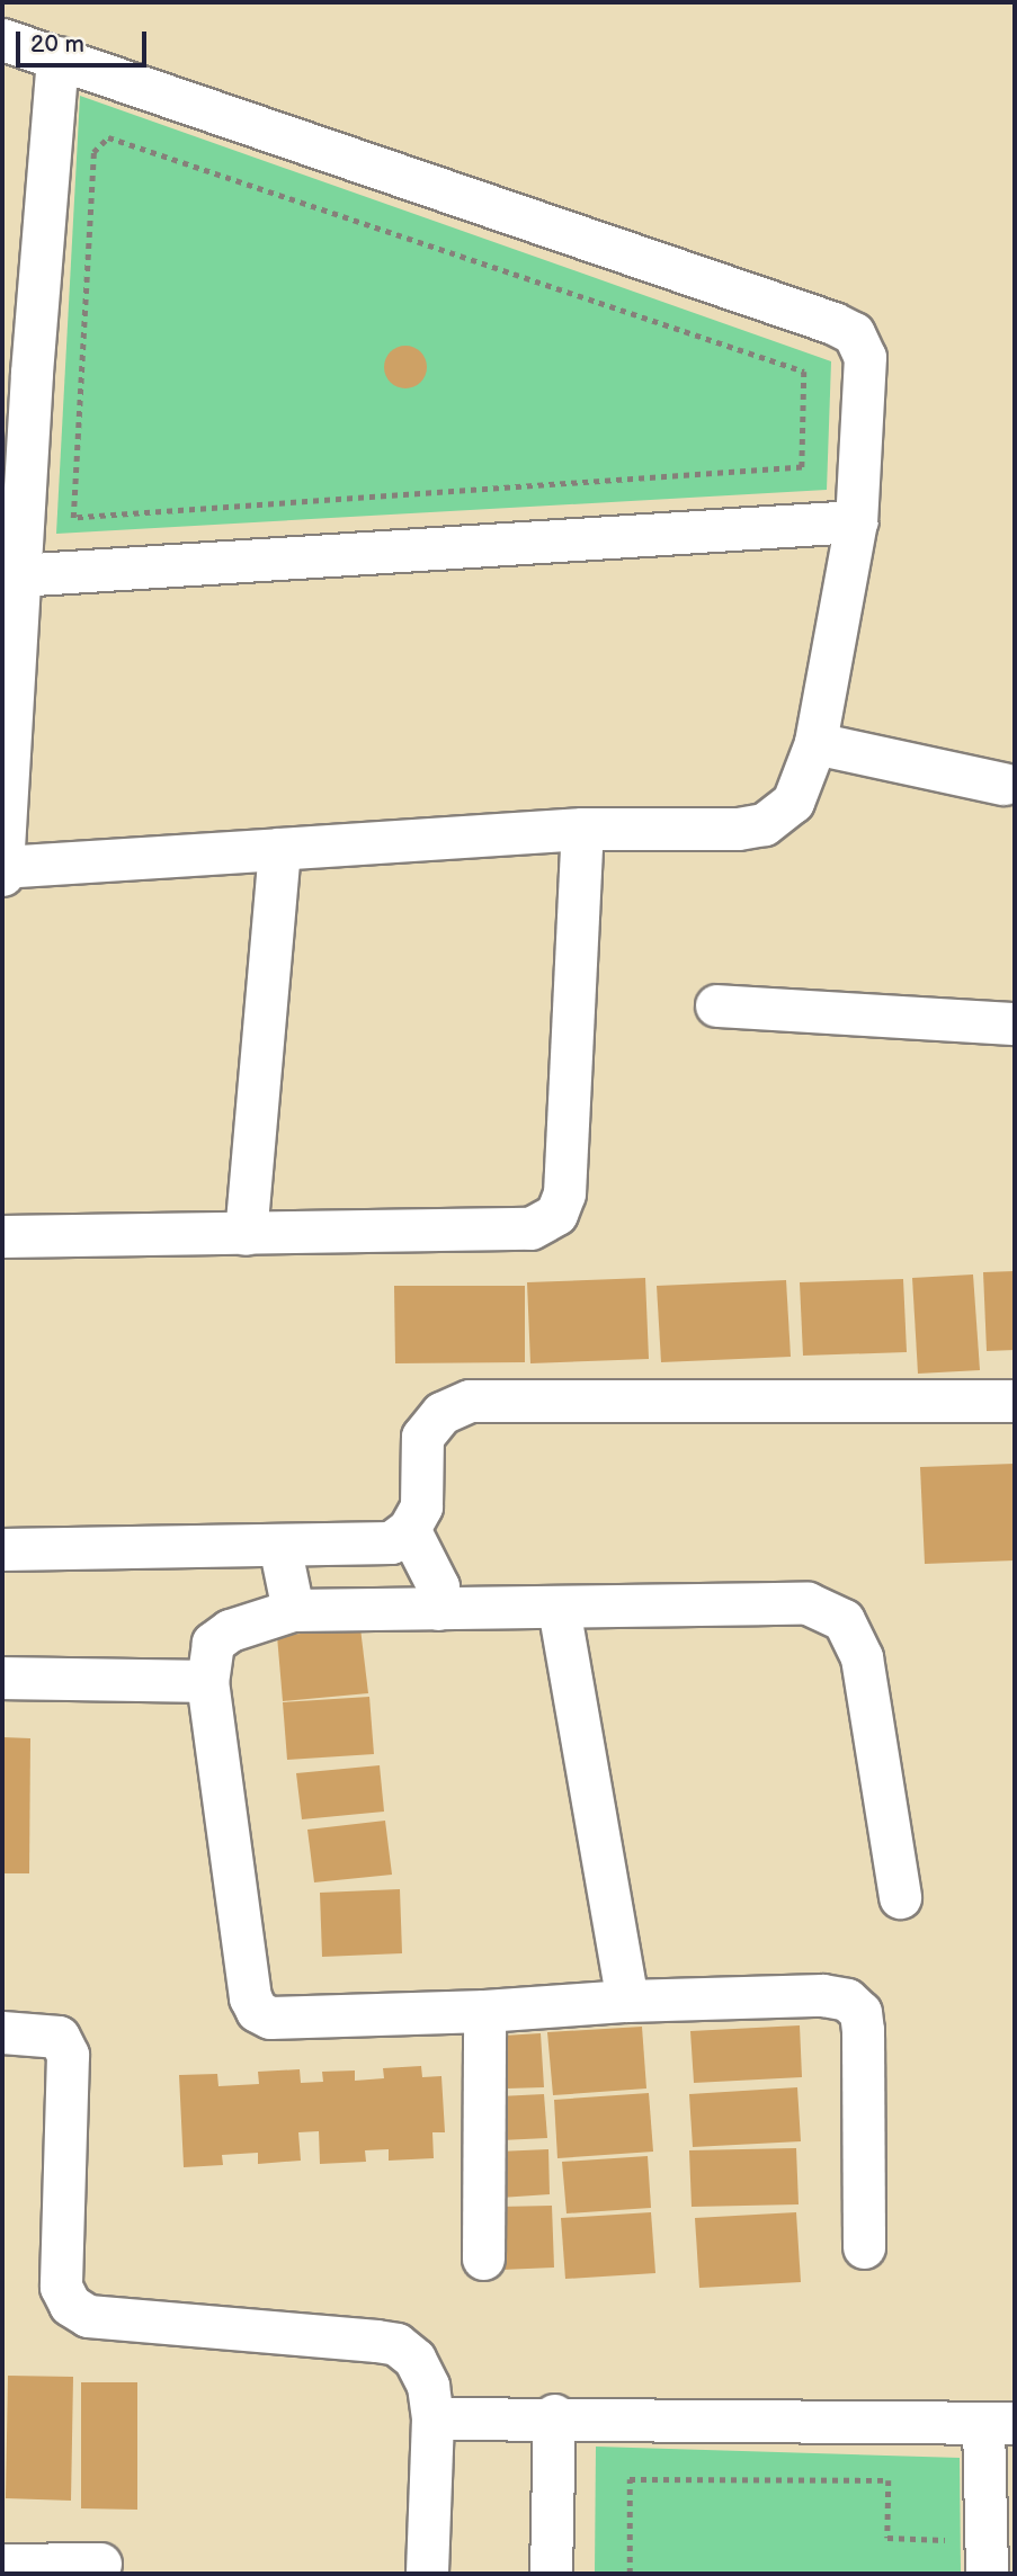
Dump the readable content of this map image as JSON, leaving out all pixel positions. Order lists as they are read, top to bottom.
{
  "scale_bar": "20 m"
}
